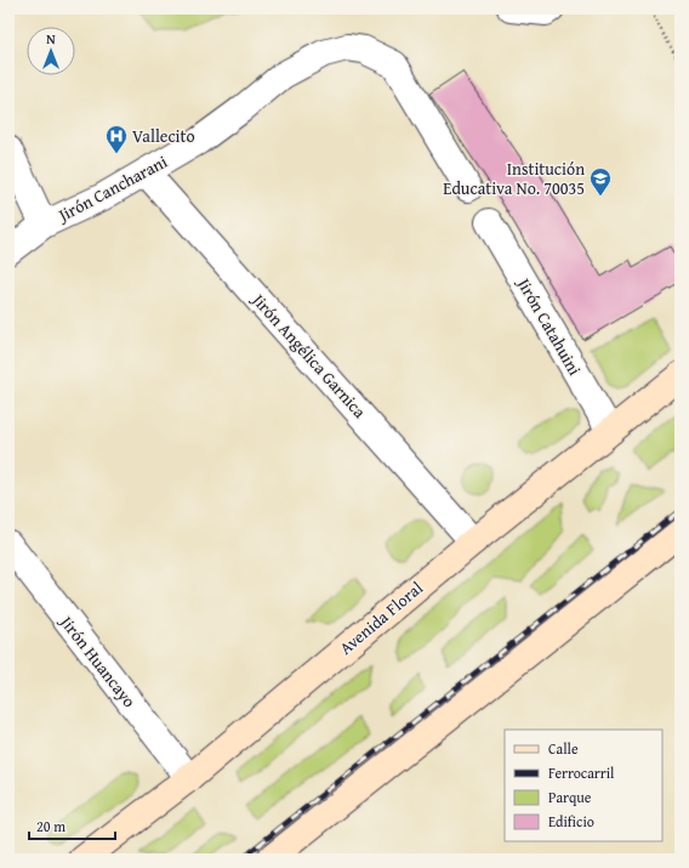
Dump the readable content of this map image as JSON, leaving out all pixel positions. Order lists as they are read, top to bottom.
{
  "streets": {
    "street": [
      "Jirón Cancharani",
      "Jirón Catahuini",
      "Jirón Angélica Garnica",
      "Avenida Floral",
      "Jirón Huancayo"
    ]
  },
  "crossings": [
    ["Jirón Cancharani", "Jirón Angélica Garnica"],
    ["Jirón Catahuini", "Avenida Floral"],
    ["Jirón Angélica Garnica", "Avenida Floral"],
    ["Avenida Floral", "Jirón Huancayo"]
  ],
  "places": {
    "hospital": ["Vallecito"],
    "school or university": ["Institución Educativa No. 70035"]
  },
  "legend": [
    "Calle",
    "Ferrocarril",
    "Parque",
    "Edificio"
  ],
  "scale_bar": "20 m",
  "north": "top"
}
